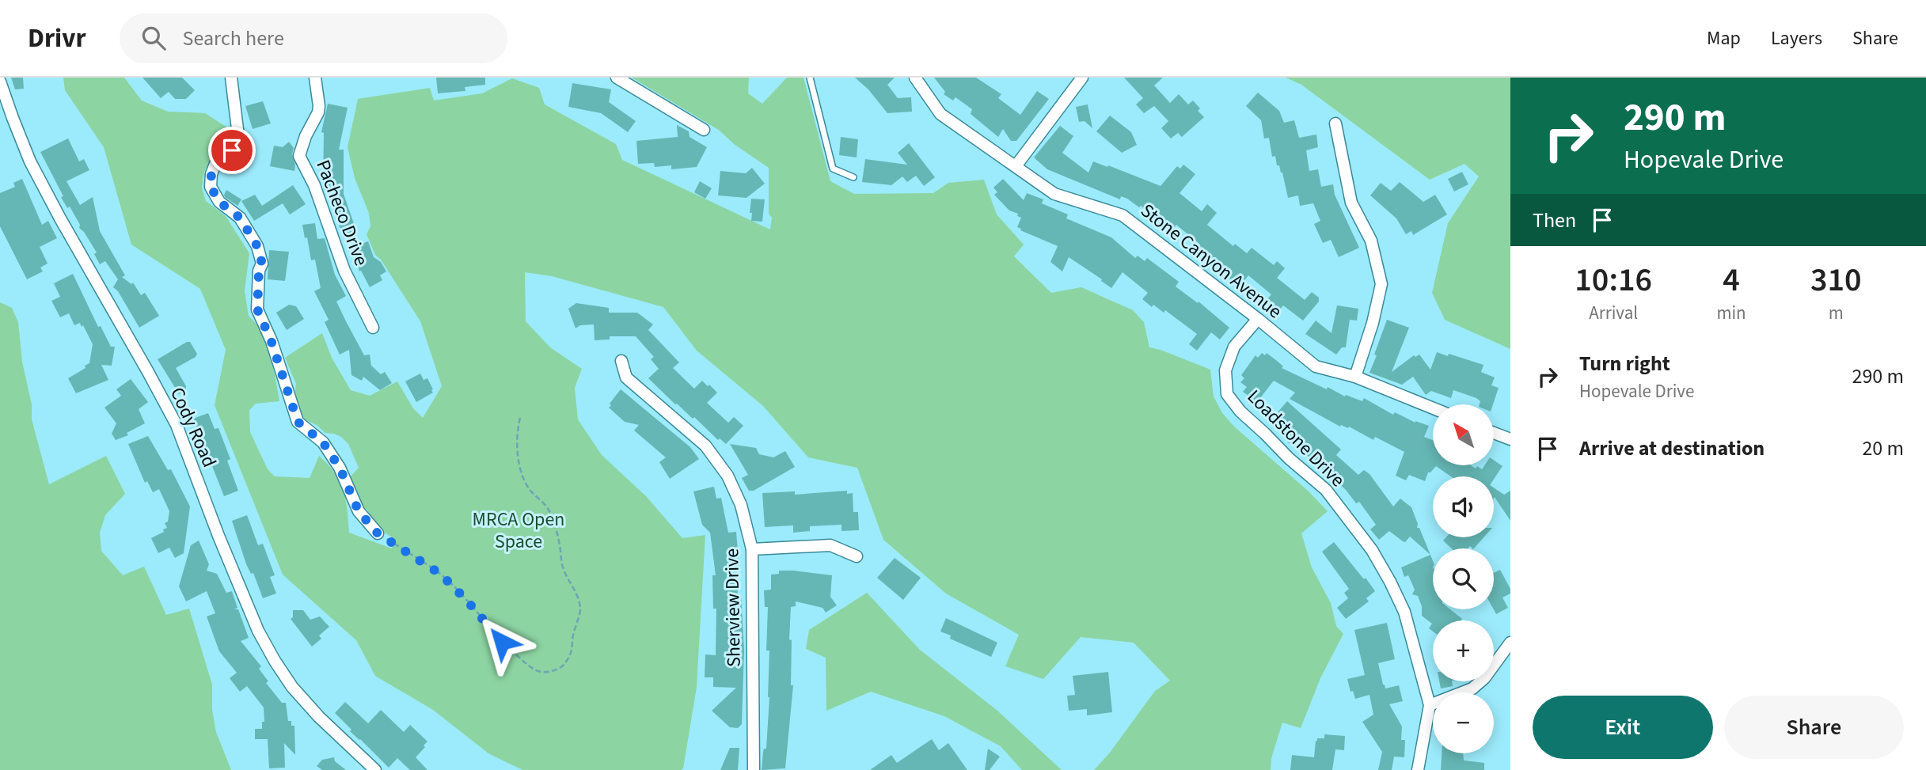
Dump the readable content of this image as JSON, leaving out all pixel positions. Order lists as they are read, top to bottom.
{
  "streets": {
    "street": [
      "Pacheco Drive",
      "Stone Canyon Avenue",
      "Cody Road",
      "Loadstone Drive",
      "Sherview Drive"
    ]
  },
  "crossings": [
    ["Stone Canyon Avenue", "Loadstone Drive"]
  ],
  "parks": ["MRCA Open Space"],
  "north": "top left",
  "page": {
    "header": "Drivr",
    "search": "Search here",
    "nav": ["Map", "Layers", "Share"],
    "turn": ["290 m", "Hopevale Drive"],
    "then": "Then",
    "eta": [
      "10:16",
      "Arrival",
      "4",
      "min",
      "310",
      "m"
    ],
    "list": [
      {
        "name": "Turn right",
        "note": "Hopevale Drive",
        "value": "290 m"
      },
      {
        "name": "Arrive at destination",
        "value": "20 m"
      }
    ],
    "map_buttons": ["+", "−"],
    "buttons": ["Exit", "Share"]
  }
}
